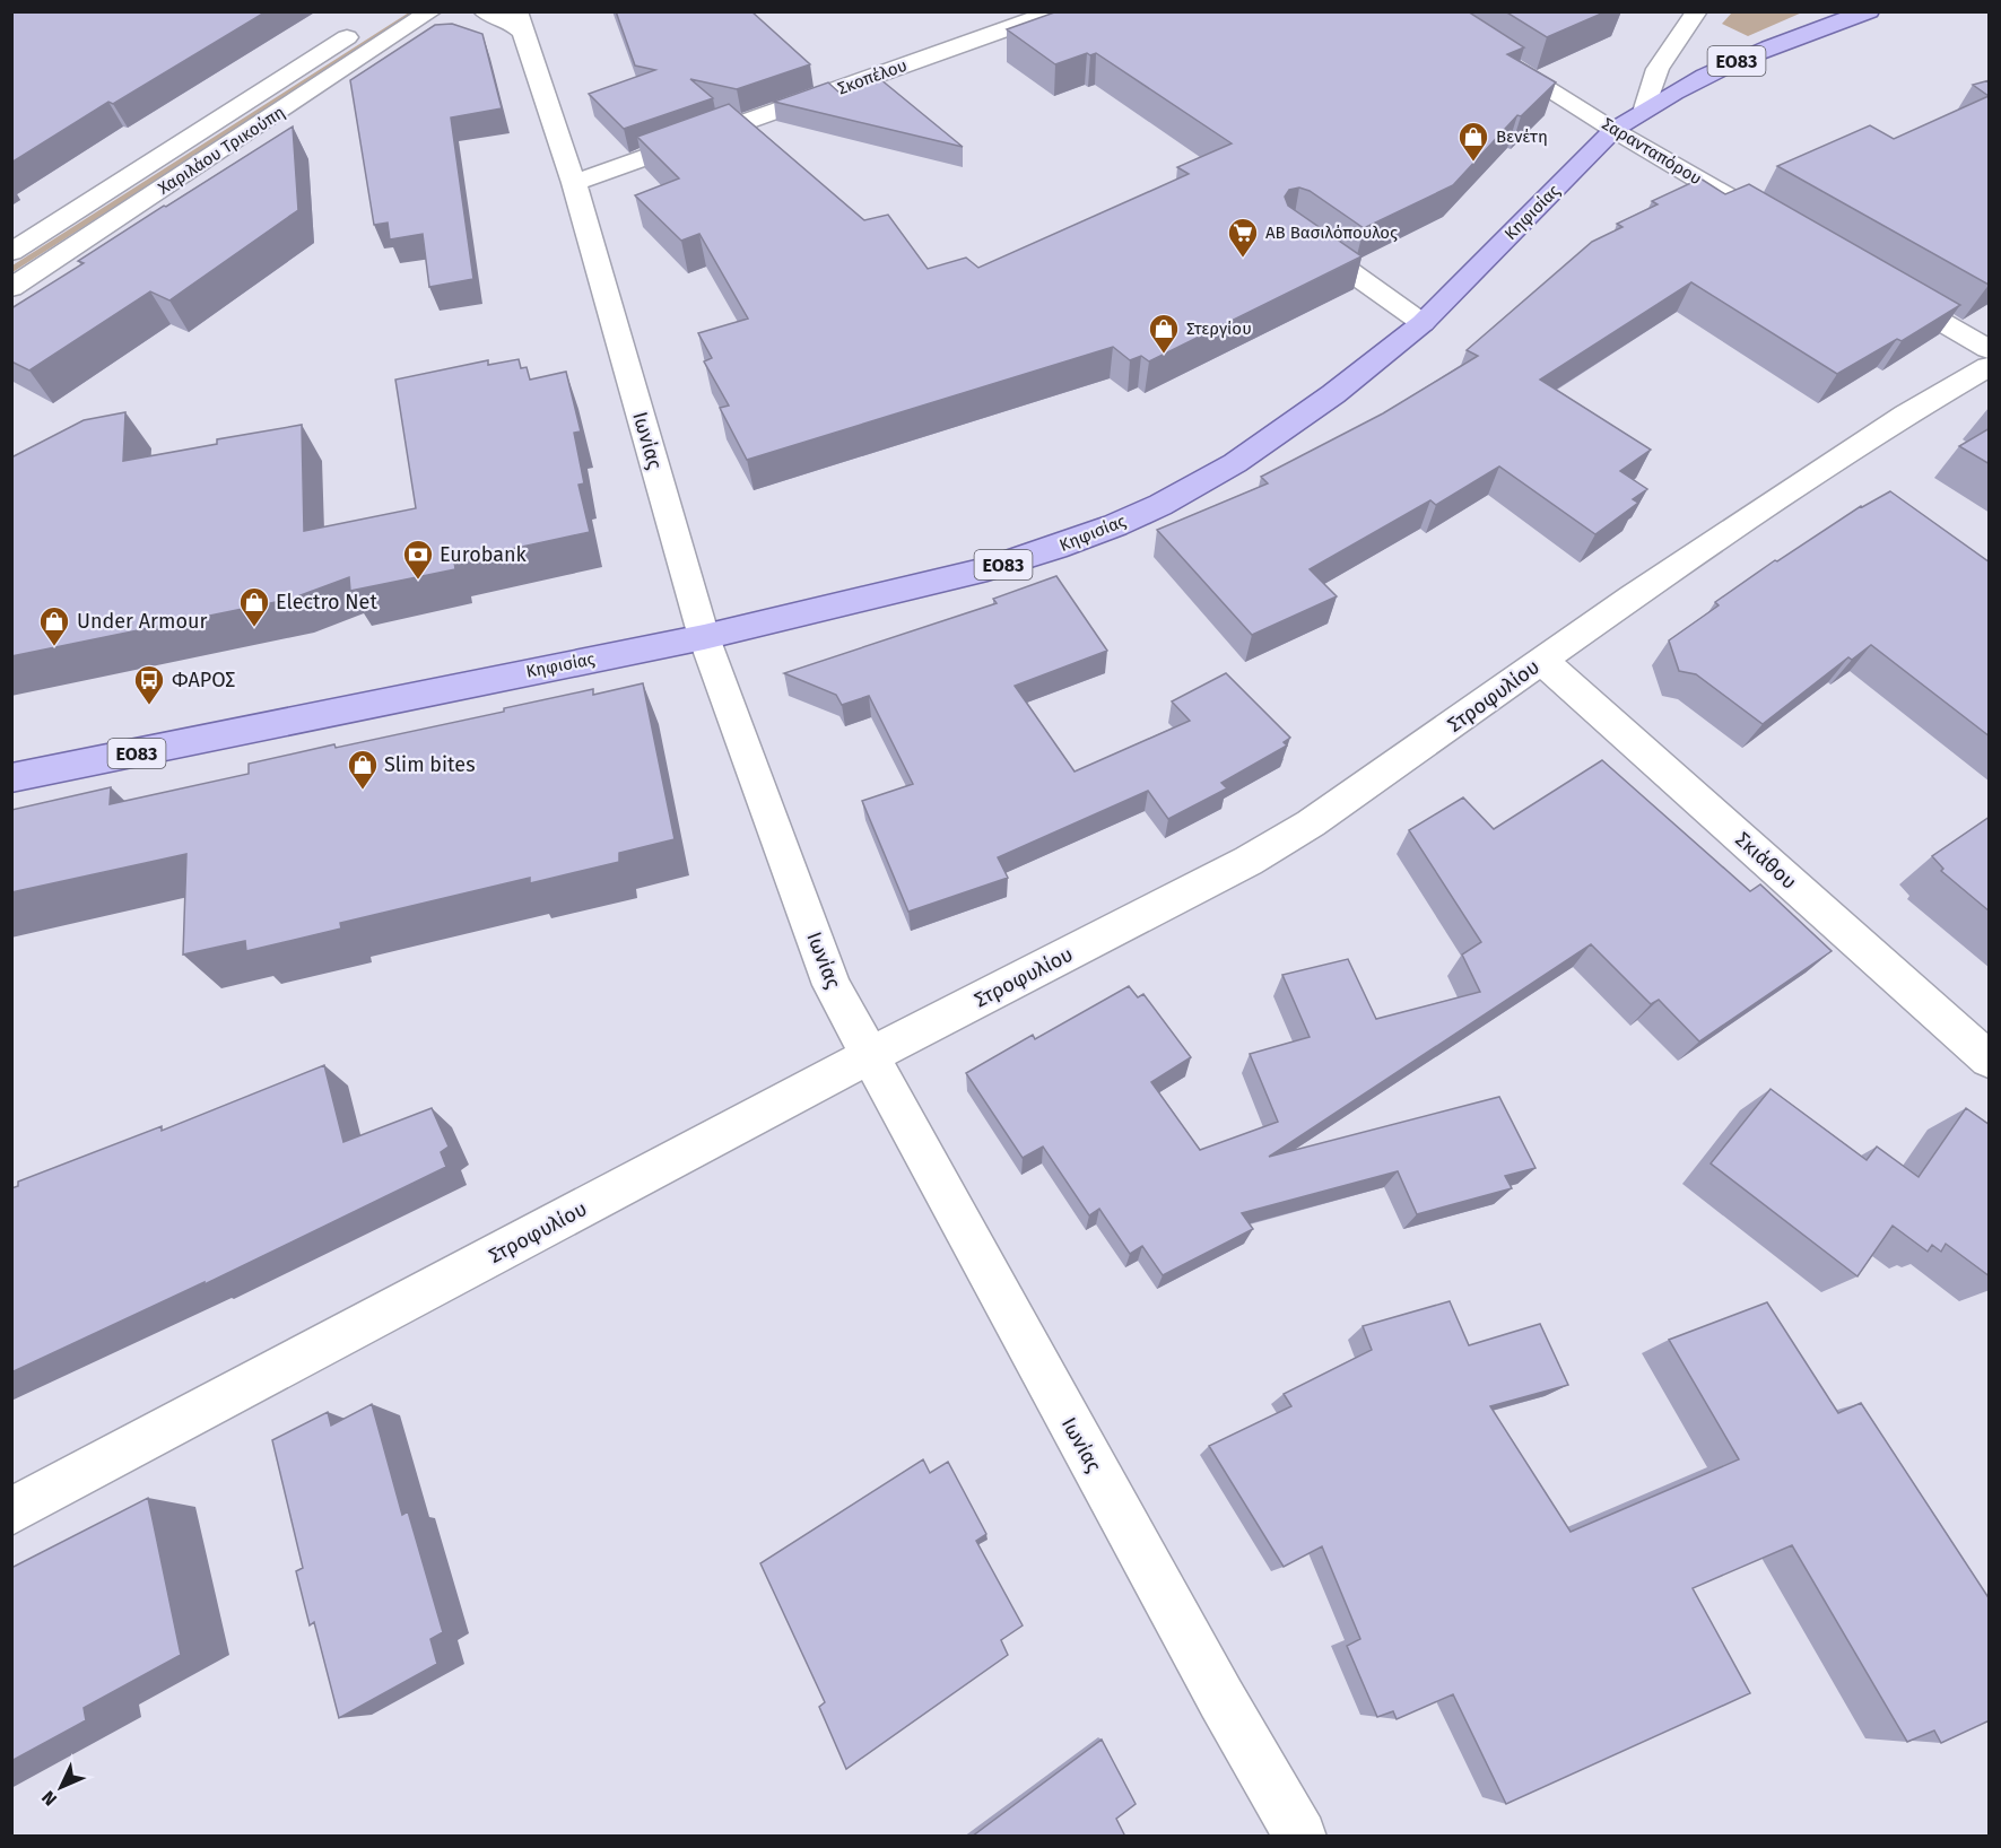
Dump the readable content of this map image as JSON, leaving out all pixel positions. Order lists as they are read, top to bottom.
{
  "streets": {
    "main road": ["ΕΟ83", "Κηφισίας"],
    "street": [
      "Σκοπέλου",
      "Χαριλάου Τρικούπη",
      "Σαρανταπόρου",
      "Ιωνίας",
      "Στροφυλίου",
      "Σκιάθου"
    ]
  },
  "crossings": [
    ["Σκοπέλου", "Ιωνίας"],
    ["Σαρανταπόρου", "Κηφισίας"],
    ["Κηφισίας", "Ιωνίας"],
    ["Ιωνίας", "Στροφυλίου"],
    ["Στροφυλίου", "Σκιάθου"]
  ],
  "places": {
    "shop": [
      "Βενέτη",
      "Στεργίου",
      "Electro Net",
      "Under Armour",
      "Slim bites"
    ],
    "supermarket": ["ΑΒ Βασιλόπουλος"],
    "bank": ["Eurobank"],
    "bus stop": ["ΦΑΡΟΣ"]
  },
  "north": "bottom left"
}
